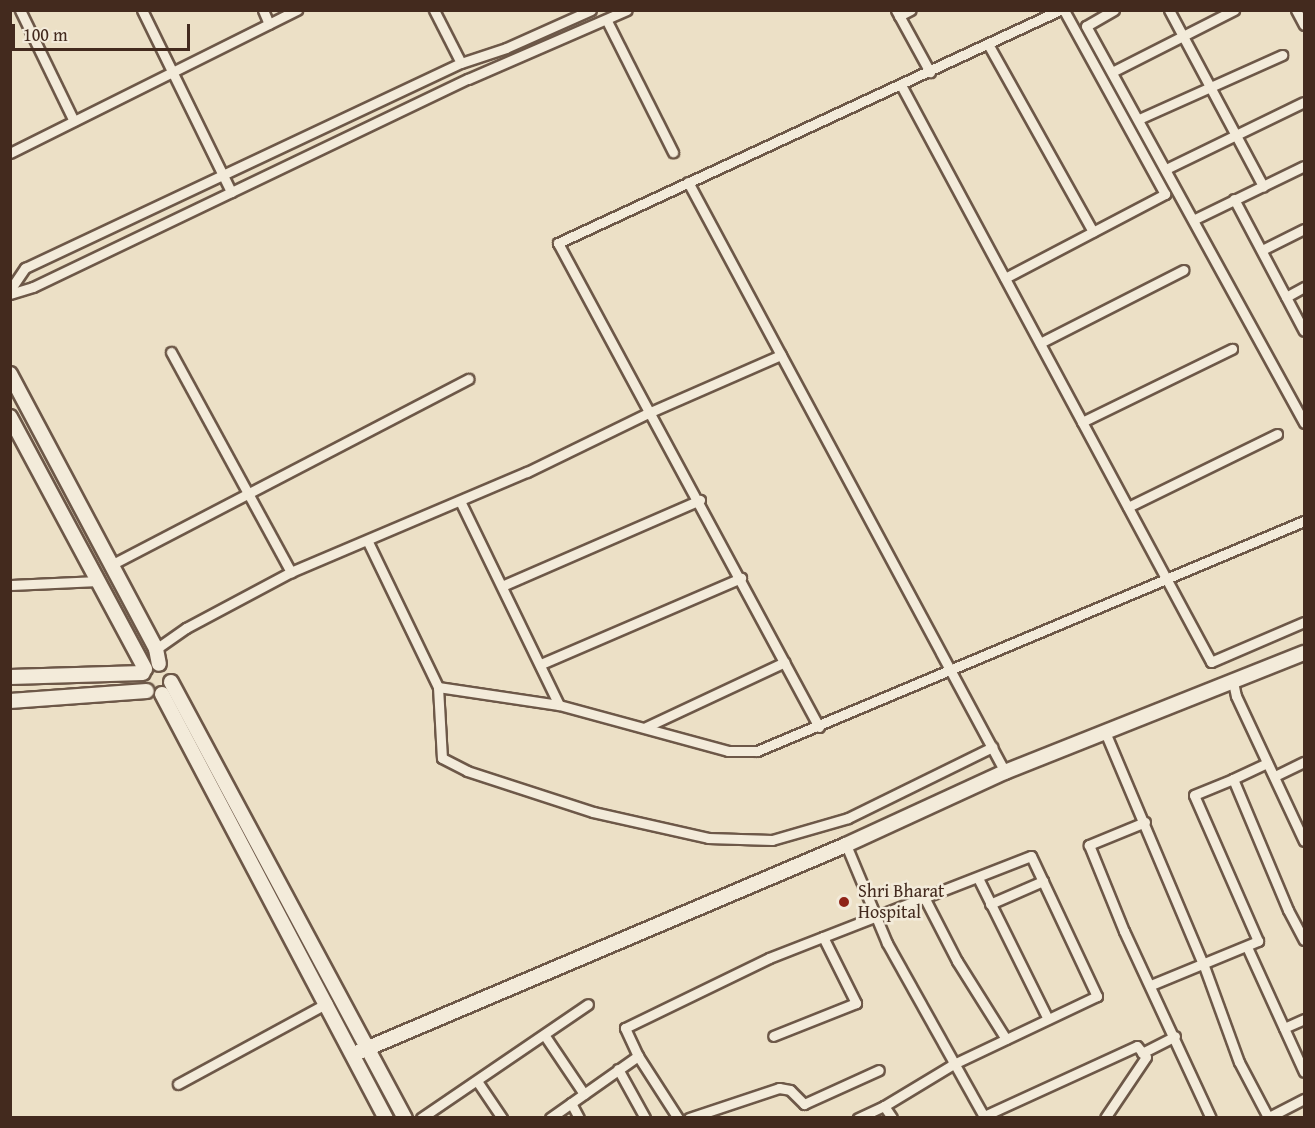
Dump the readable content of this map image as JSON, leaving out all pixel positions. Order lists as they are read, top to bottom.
{
  "places": ["Shri Bharat Hospital"],
  "scale_bar": "100 m"
}
